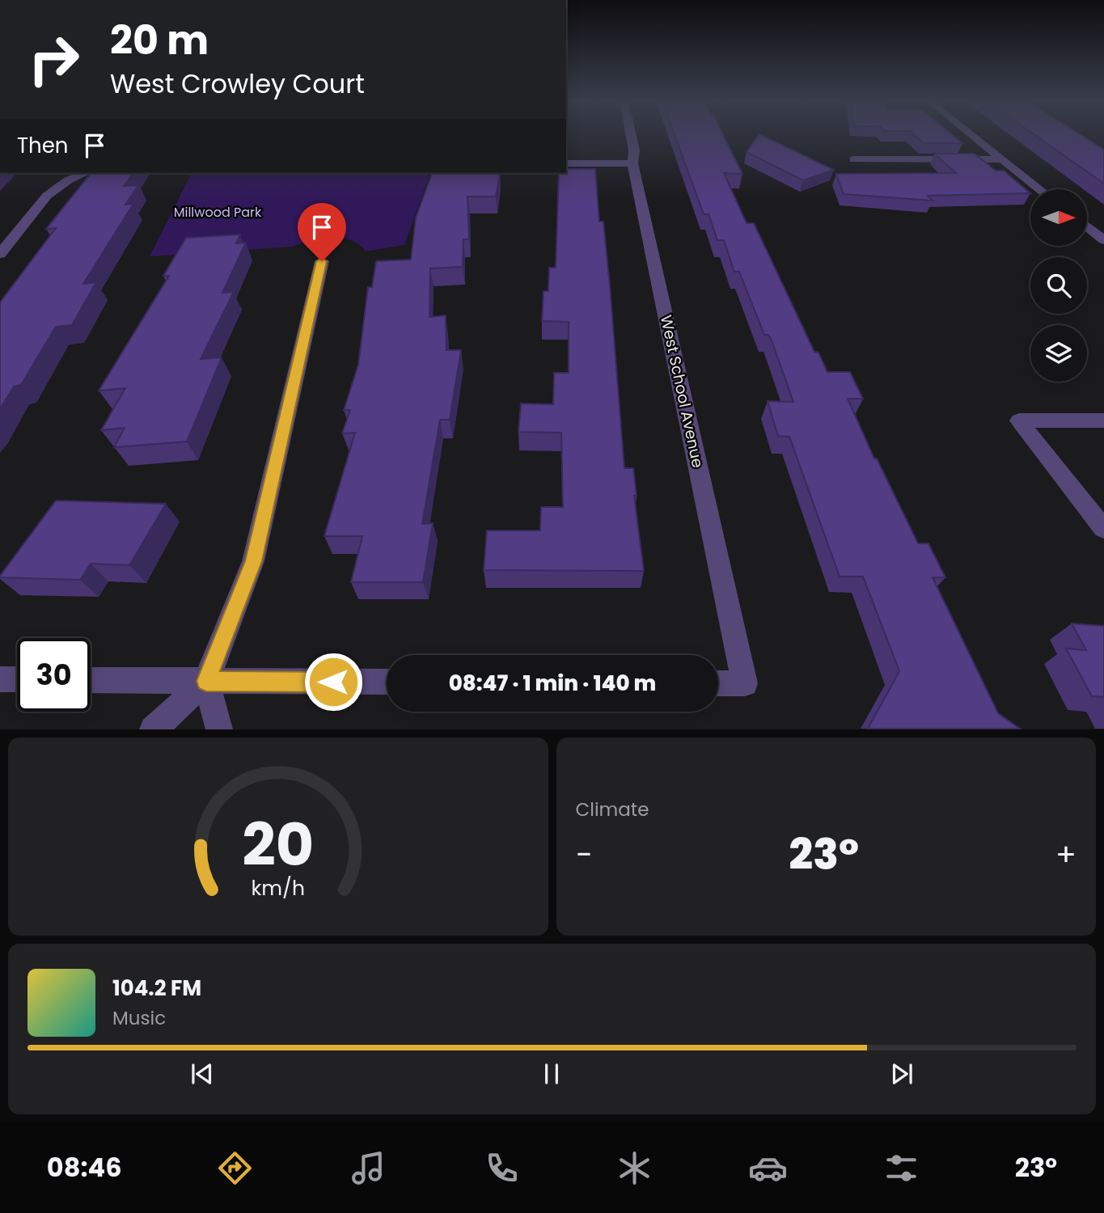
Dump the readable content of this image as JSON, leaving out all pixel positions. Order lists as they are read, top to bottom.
{
  "streets": {
    "street": ["West School Avenue"]
  },
  "parks": ["Millwood Park"],
  "north": "right",
  "page": {
    "turn": ["20 m", "West Crowley Court"],
    "then": "Then",
    "limit": "30",
    "trip": "08:47 · 1 min · 140 m",
    "tile": "Climate",
    "heat": ["−", "23°", "+"],
    "song": ["104.2 FM", "Music"],
    "tabs": ["08:46", "23°"],
    "gauge": ["20", "km/h"]
  }
}
